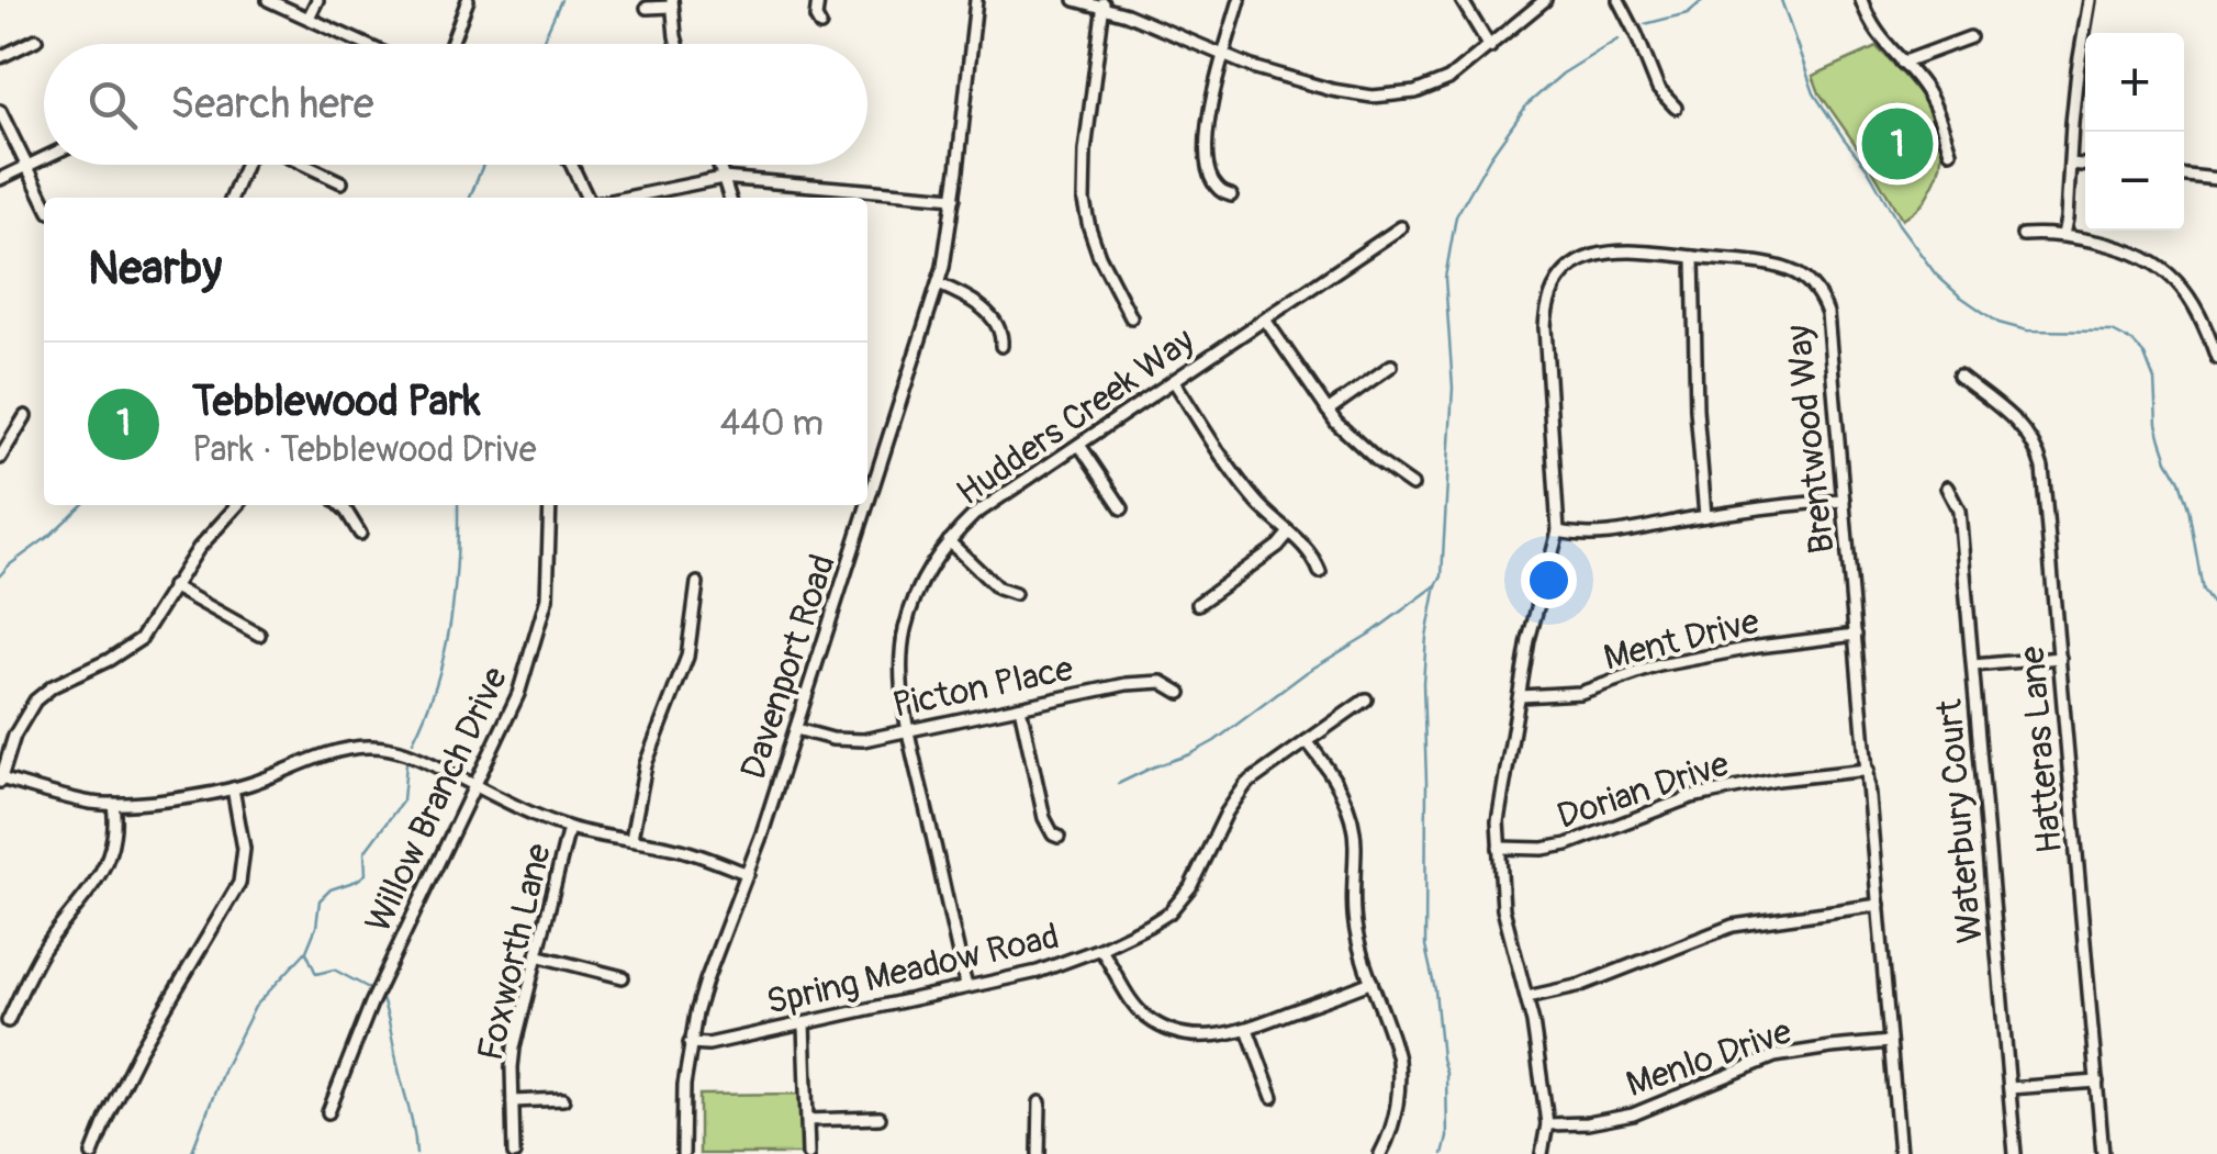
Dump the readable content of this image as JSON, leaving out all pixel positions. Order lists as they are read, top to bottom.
{
  "streets": {
    "street": [
      "Hudders Creek Way",
      "Brentwood Way",
      "Ment Drive",
      "Davenport Road",
      "Picton Place",
      "Hatteras Lane",
      "Dorian Drive",
      "Willow Branch Drive",
      "Waterbury Court",
      "Foxworth Lane",
      "Spring Meadow Road",
      "Menlo Drive"
    ]
  },
  "crossings": [
    ["Hudders Creek Way", "Picton Place"],
    ["Hudders Creek Way", "Spring Meadow Road"],
    ["Brentwood Way", "Ment Drive"],
    ["Brentwood Way", "Dorian Drive"],
    ["Brentwood Way", "Menlo Drive"],
    ["Davenport Road", "Picton Place"],
    ["Davenport Road", "Spring Meadow Road"]
  ],
  "page": {
    "map_buttons": ["+", "−"],
    "search": "Search here",
    "pins": "1",
    "heading": "Nearby",
    "list": [
      {
        "mark": "1",
        "name": "Tebblewood Park",
        "note": "Park · Tebblewood Drive",
        "value": "440 m"
      }
    ]
  }
}
